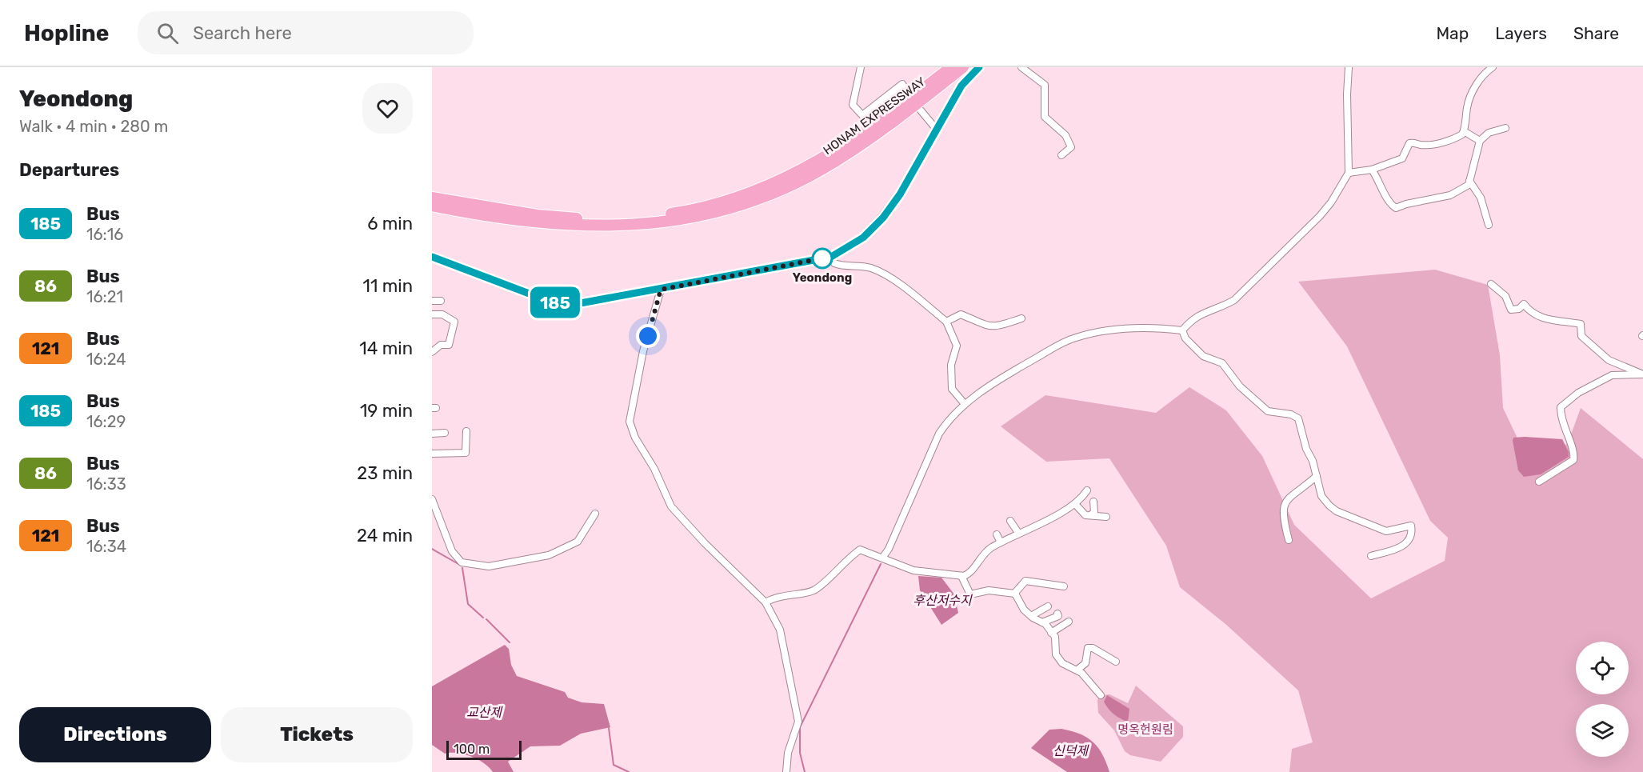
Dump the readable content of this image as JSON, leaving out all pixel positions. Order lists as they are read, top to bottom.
{
  "streets": {
    "highway": ["HONAM EXPRESSWAY"]
  },
  "water": ["후산저수지", "교산제", "신덕제"],
  "parks": ["명옥헌원림"],
  "places": ["Yeondong"],
  "lines": ["bus line 185"],
  "scale_bar": "100 m",
  "page": {
    "header": "Hopline",
    "search": "Search here",
    "nav": ["Map", "Layers", "Share"],
    "heading": [
      ["Yeondong", "Walk · 4 min · 280 m"],
      "Departures"
    ],
    "on_map": "185",
    "list": [
      {
        "mark": "185",
        "name": "Bus",
        "note": "16:16",
        "value": "6 min"
      },
      {
        "mark": "86",
        "name": "Bus",
        "note": "16:21",
        "value": "11 min"
      },
      {
        "mark": "121",
        "name": "Bus",
        "note": "16:24",
        "value": "14 min"
      },
      {
        "mark": "185",
        "name": "Bus",
        "note": "16:29",
        "value": "19 min"
      },
      {
        "mark": "86",
        "name": "Bus",
        "note": "16:33",
        "value": "23 min"
      },
      {
        "mark": "121",
        "name": "Bus",
        "note": "16:34",
        "value": "24 min"
      }
    ],
    "buttons": ["Directions", "Tickets"],
    "scale": "100 m"
  }
}
